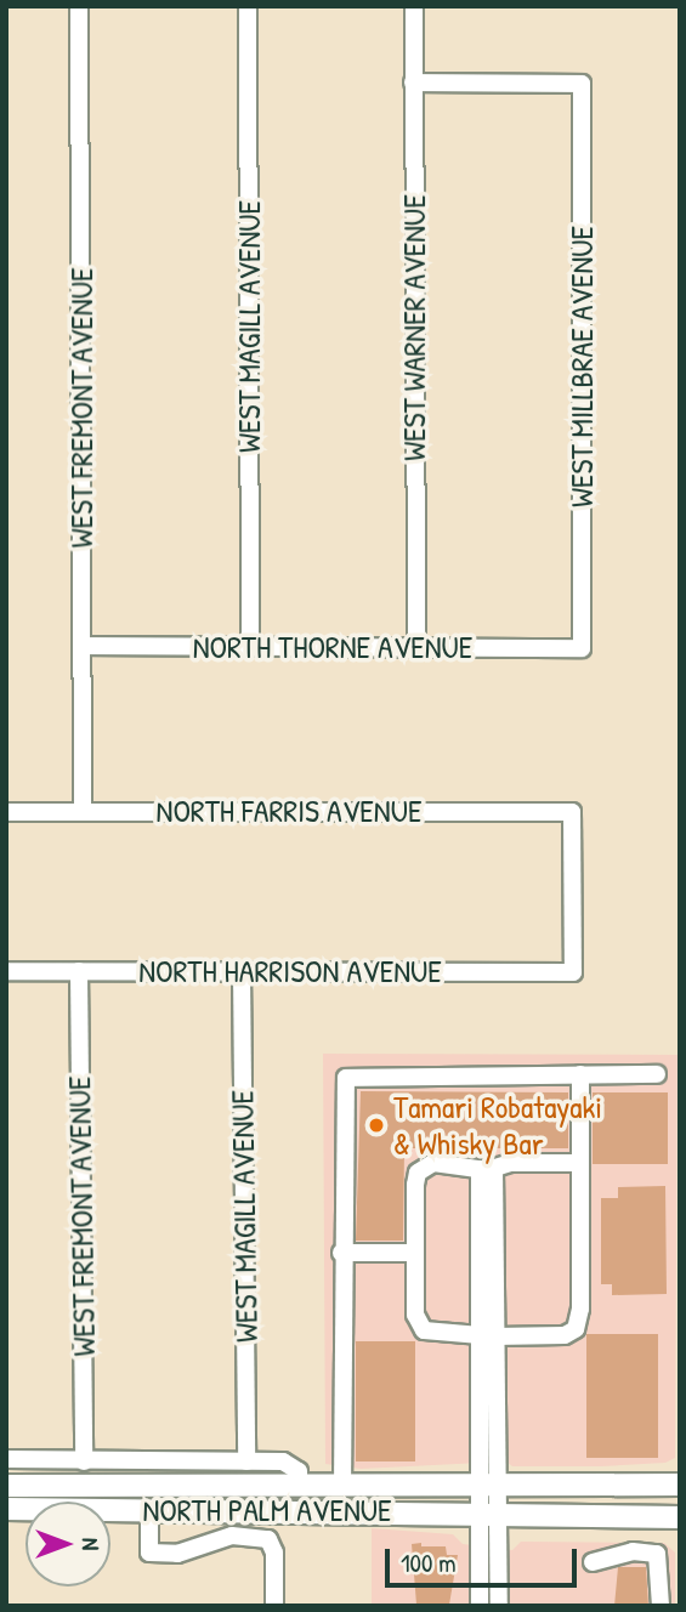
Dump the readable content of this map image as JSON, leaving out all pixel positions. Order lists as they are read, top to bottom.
{
  "streets": {
    "main road": ["NORTH PALM AVENUE"],
    "street": [
      "WEST MAGILL AVENUE",
      "WEST WARNER AVENUE",
      "WEST MILLBRAE AVENUE",
      "WEST FREMONT AVENUE",
      "NORTH THORNE AVENUE",
      "NORTH FARRIS AVENUE",
      "NORTH HARRISON AVENUE"
    ]
  },
  "crossings": [
    ["WEST MAGILL AVENUE", "NORTH THORNE AVENUE"],
    ["WEST MAGILL AVENUE", "NORTH HARRISON AVENUE"],
    ["WEST WARNER AVENUE", "WEST MILLBRAE AVENUE"],
    ["WEST WARNER AVENUE", "NORTH THORNE AVENUE"],
    ["WEST MILLBRAE AVENUE", "NORTH THORNE AVENUE"],
    ["WEST FREMONT AVENUE", "NORTH THORNE AVENUE"],
    ["WEST FREMONT AVENUE", "NORTH FARRIS AVENUE"],
    ["WEST FREMONT AVENUE", "NORTH HARRISON AVENUE"],
    ["NORTH FARRIS AVENUE", "NORTH HARRISON AVENUE"]
  ],
  "places": ["Tamari Robatayaki & Whisky Bar"],
  "scale_bar": "100 m",
  "north": "right"
}
